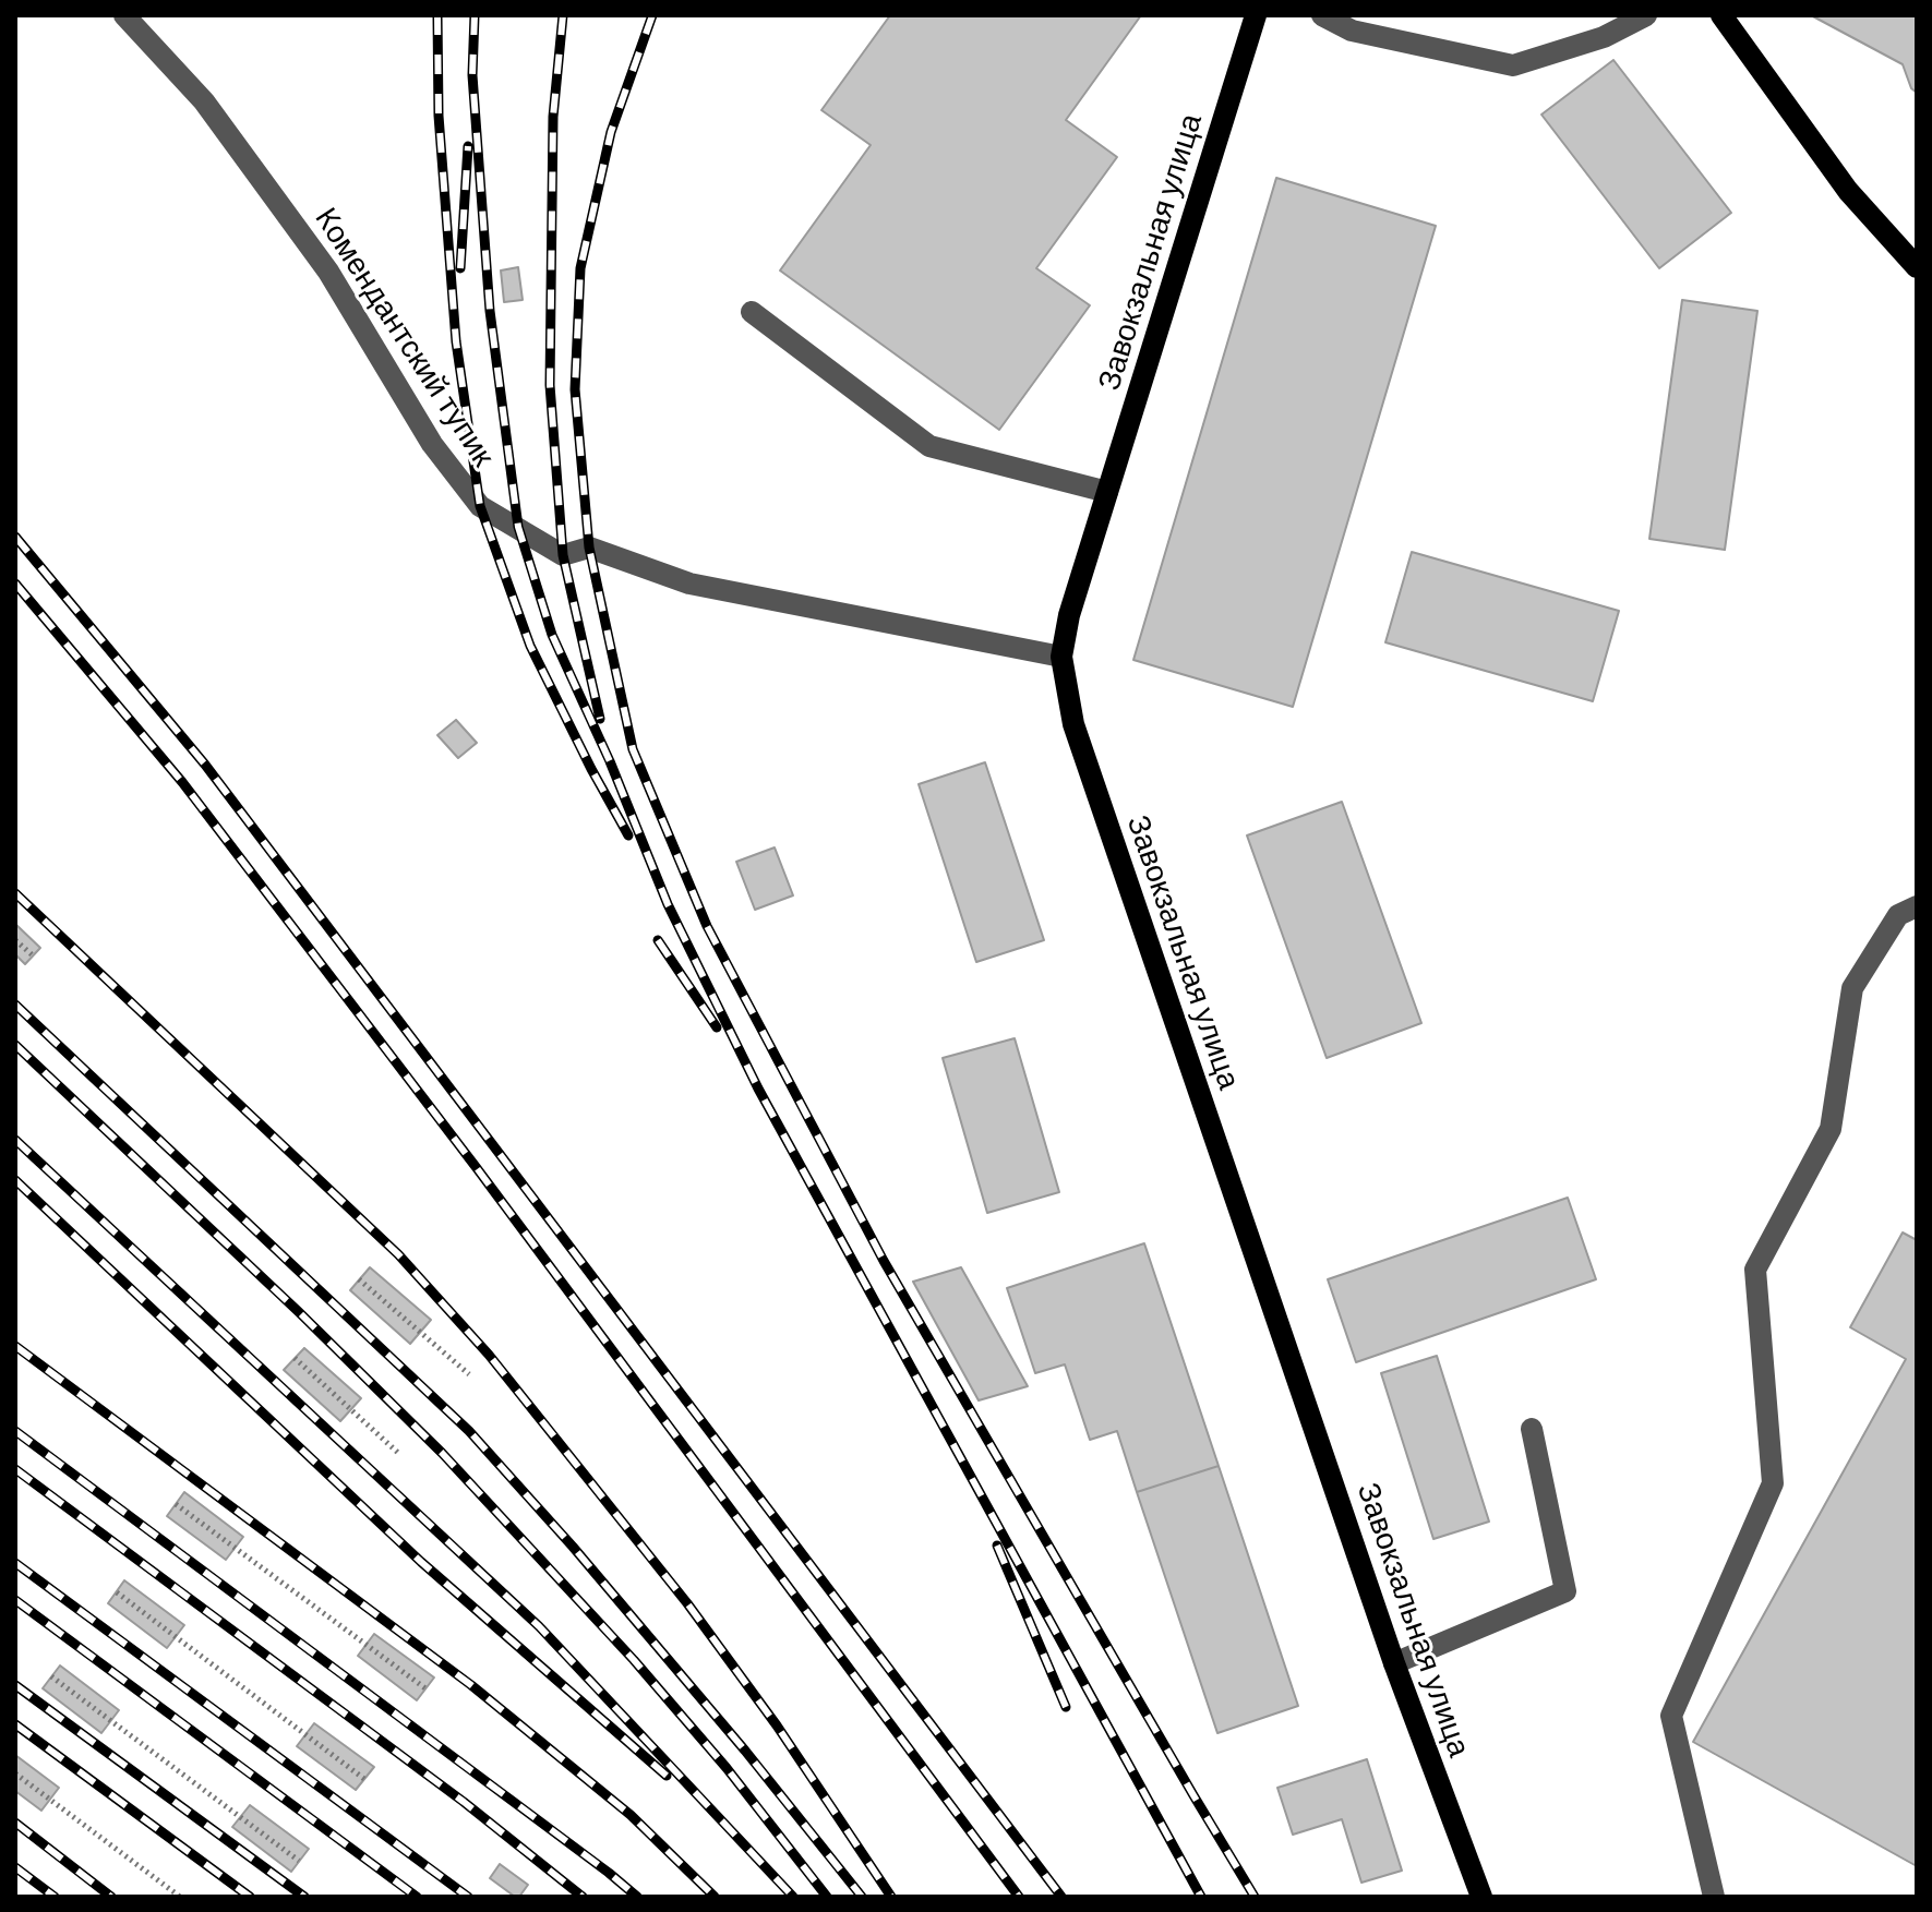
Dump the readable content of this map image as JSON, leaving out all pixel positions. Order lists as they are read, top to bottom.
{
  "streets": {
    "main road": ["Завокзальная улица"],
    "street": ["Комендантский тупик"]
  },
  "crossings": [
    ["Завокзальная улица", "Комендантский тупик"]
  ]
}
